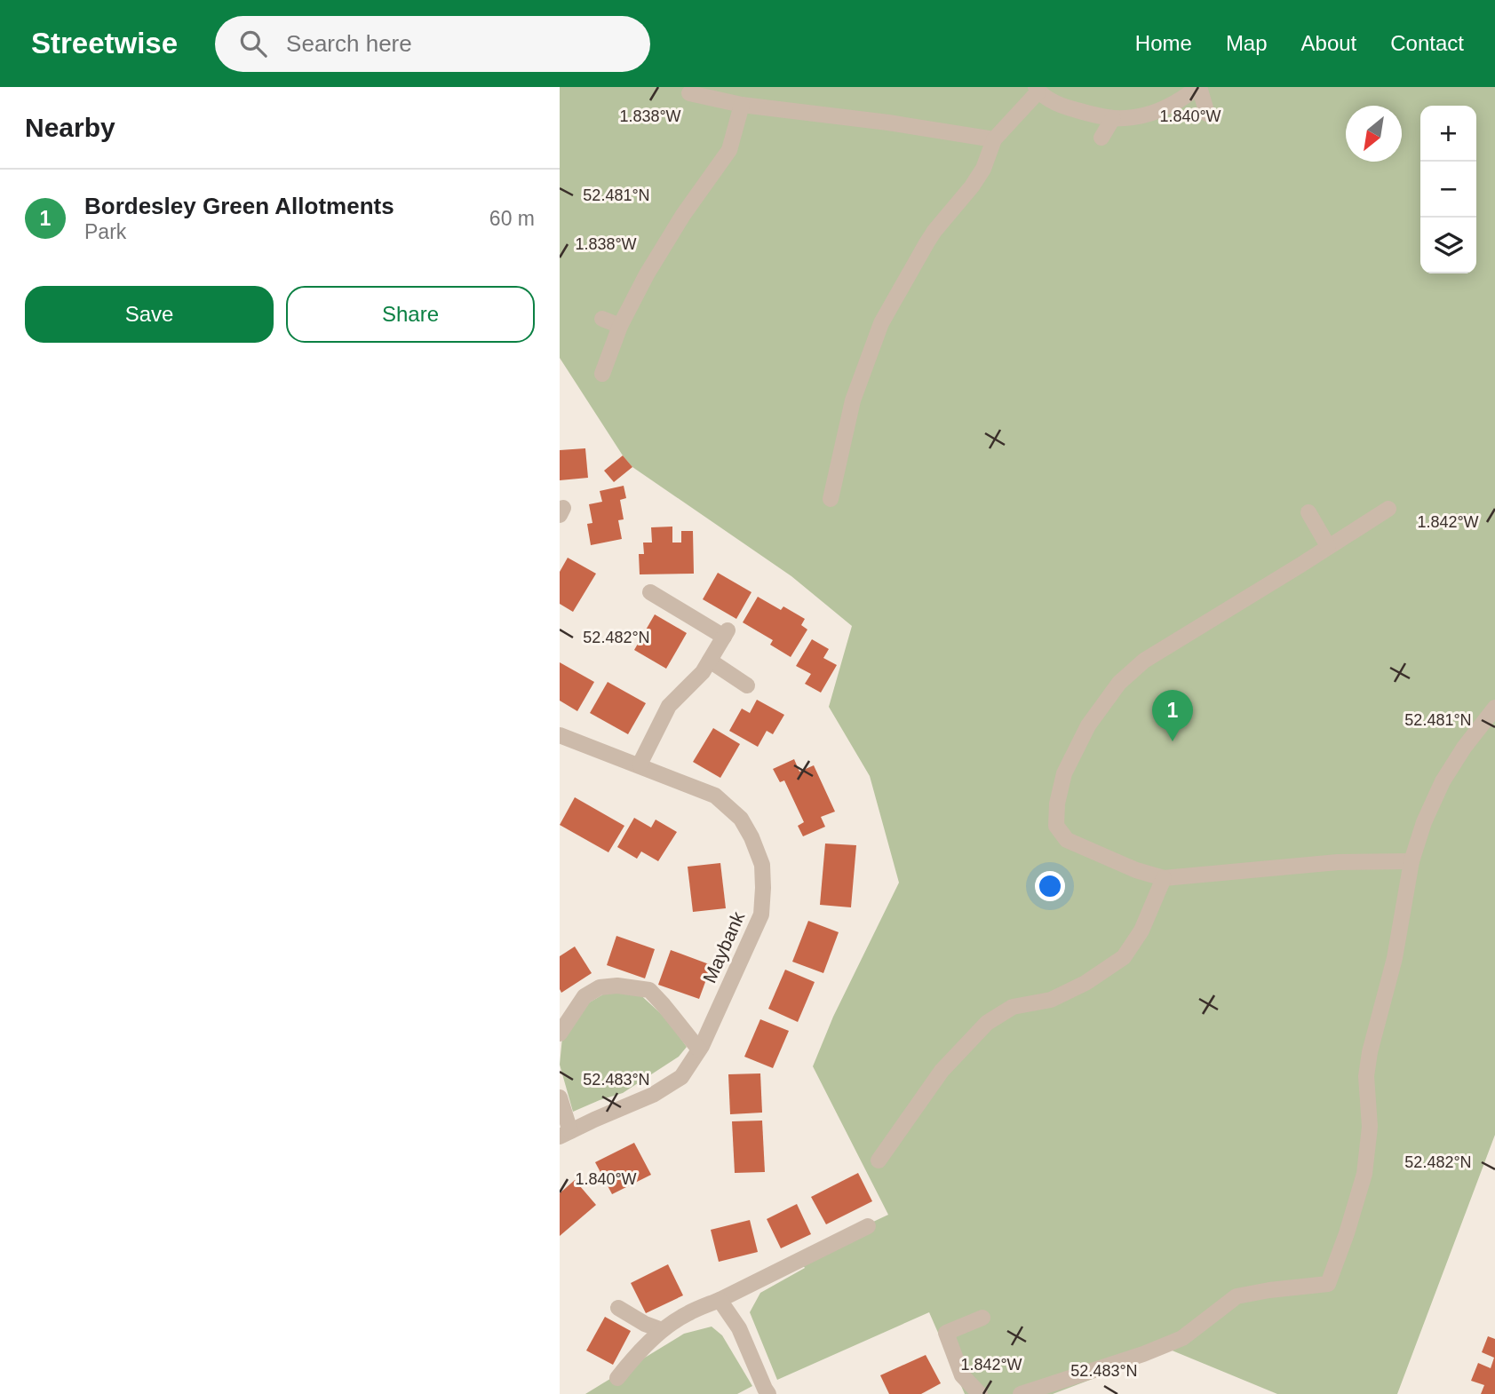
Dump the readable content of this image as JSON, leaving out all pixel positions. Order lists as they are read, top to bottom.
{
  "streets": {
    "street": ["Maybank"]
  },
  "north": "bottom left",
  "page": {
    "header": "Streetwise",
    "search": "Search here",
    "nav": [
      "Home",
      "Map",
      "About",
      "Contact"
    ],
    "heading": "Nearby",
    "map_buttons": ["+", "−"],
    "list": [
      {
        "mark": "1",
        "name": "Bordesley Green Allotments",
        "note": "Park",
        "value": "60 m"
      }
    ],
    "buttons": ["Save", "Share"],
    "pins": "1"
  },
  "coordinates": [
    "1.838°W",
    "1.840°W",
    "52.481°N",
    "1.842°W",
    "52.482°N",
    "52.483°N"
  ]
}
